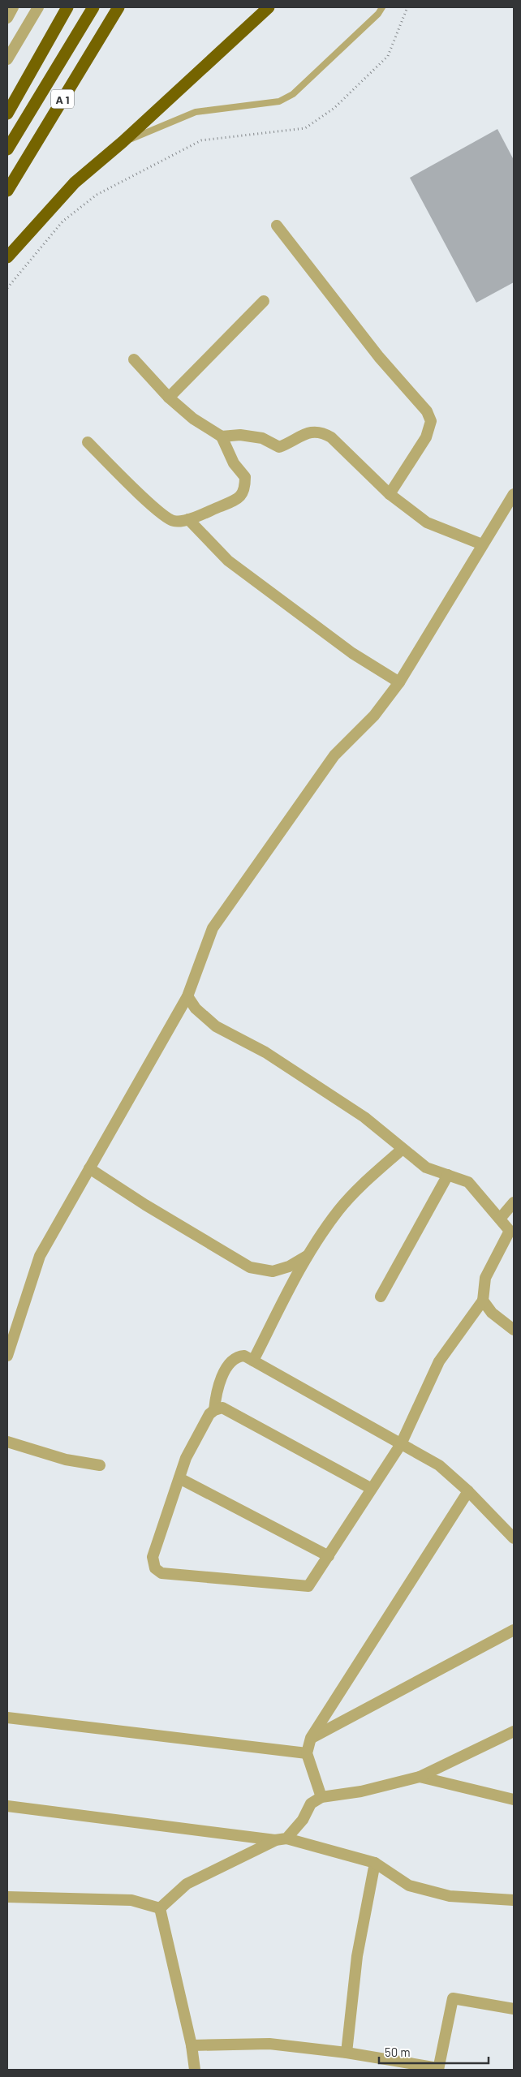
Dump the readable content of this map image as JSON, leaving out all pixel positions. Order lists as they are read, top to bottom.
{
  "streets": {
    "highway": ["A 1"]
  },
  "scale_bar": "50 m"
}
